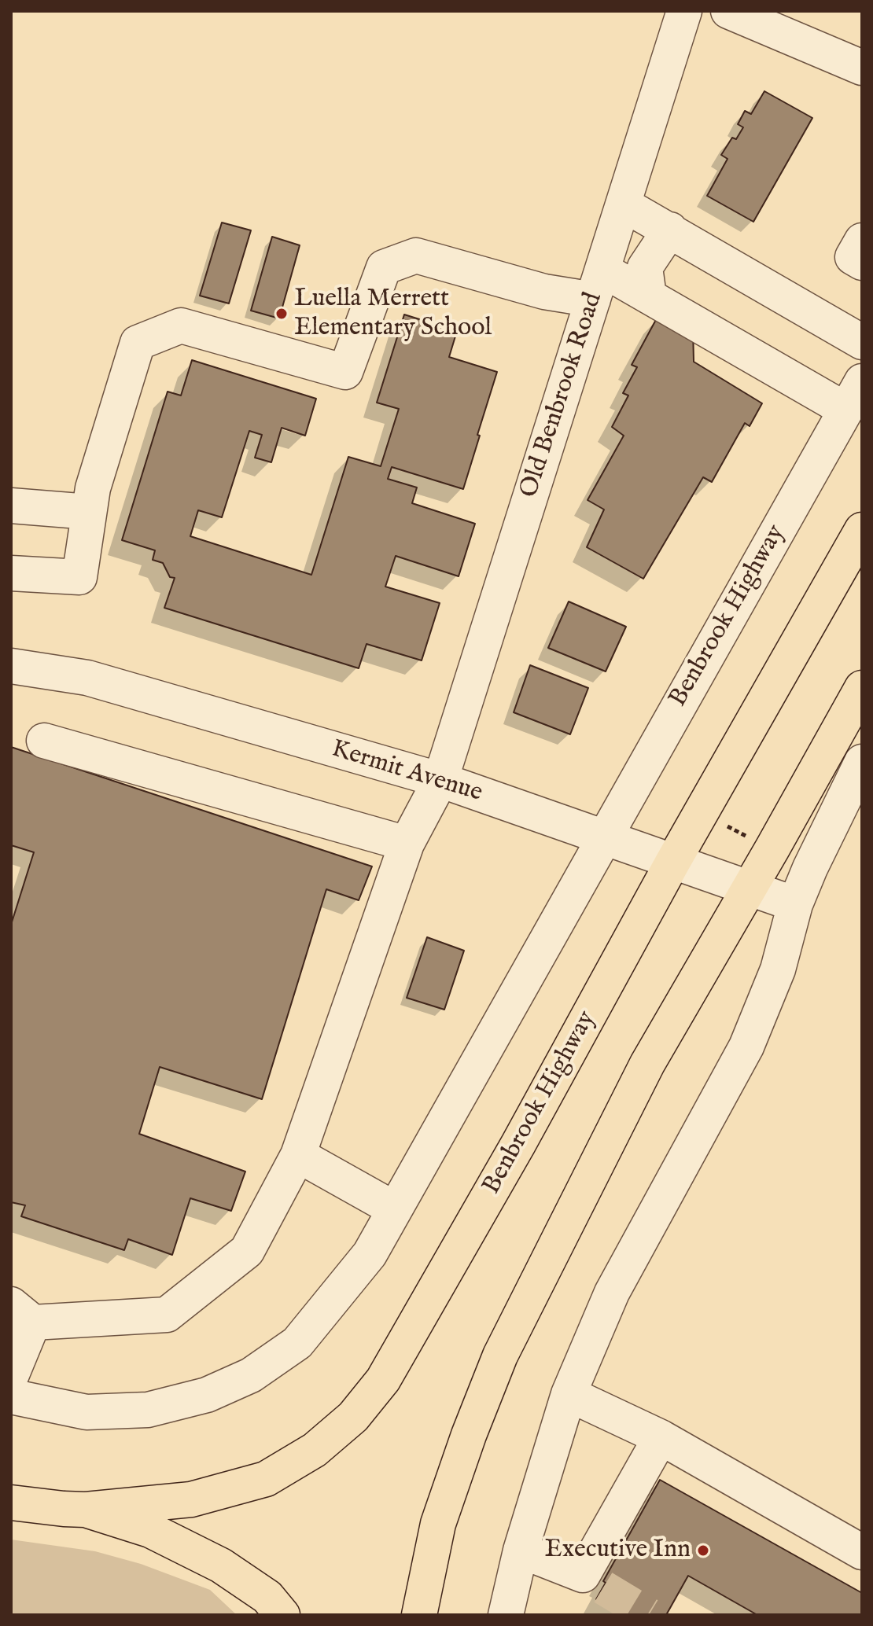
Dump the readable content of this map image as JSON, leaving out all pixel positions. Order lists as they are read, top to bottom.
{
  "streets": {
    "main road": ["Benbrook Highway"],
    "street": ["Old Benbrook Road", "Kermit Avenue"]
  },
  "crossings": [
    ["Old Benbrook Road", "Kermit Avenue"],
    ["Benbrook Highway", "Kermit Avenue"]
  ],
  "places": ["Luella Merrett Elementary School", "Executive Inn"]
}
